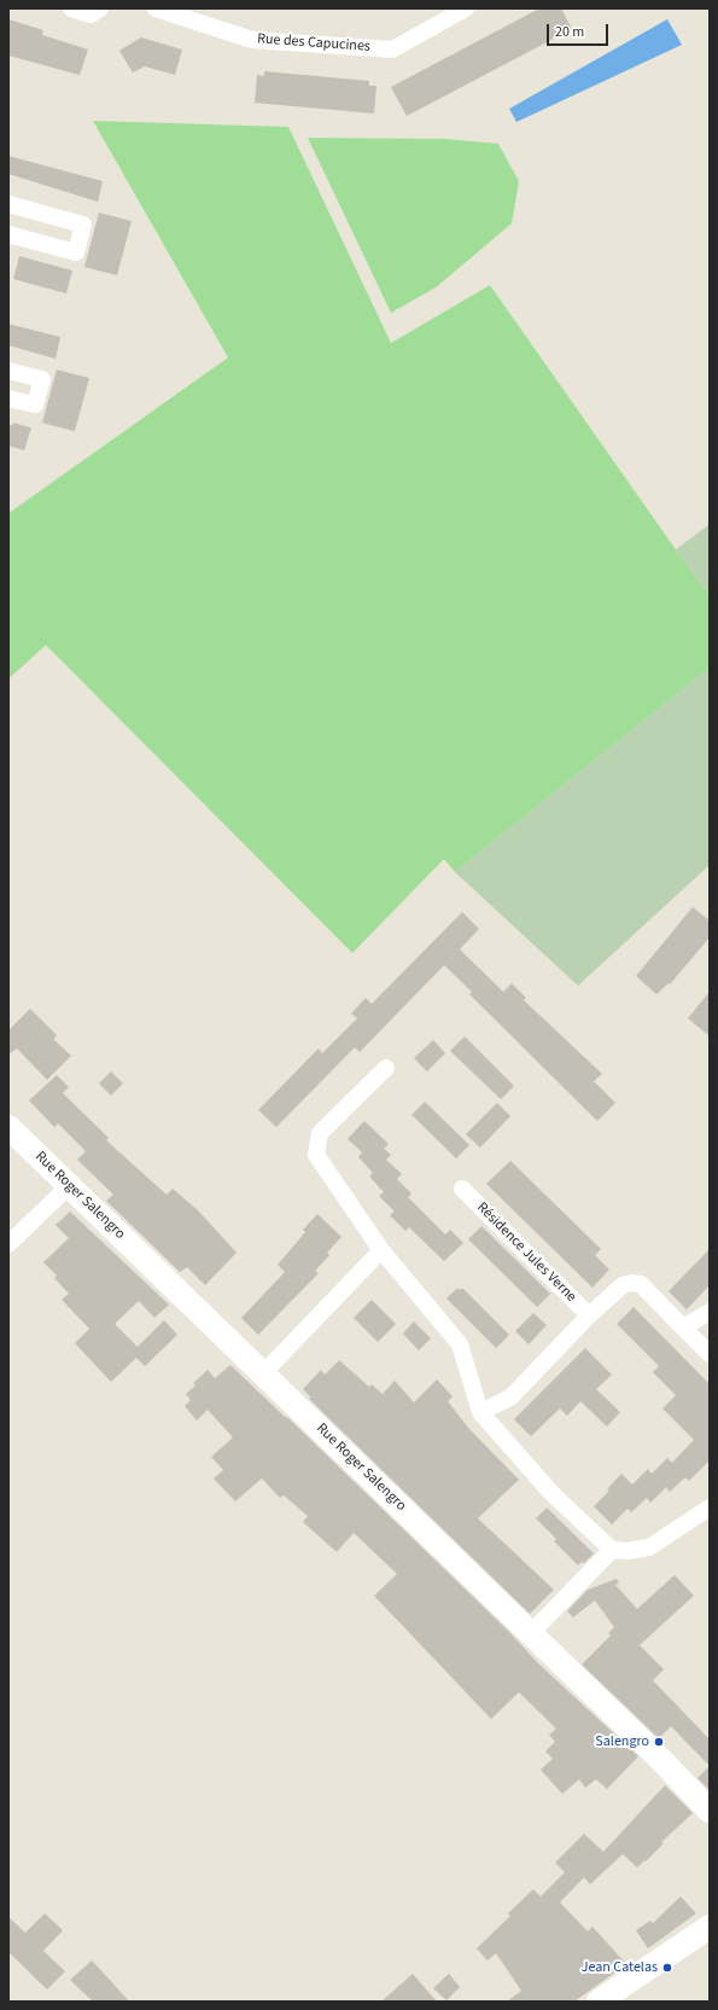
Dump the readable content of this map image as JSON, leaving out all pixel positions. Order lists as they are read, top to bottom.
{
  "streets": {
    "street": ["Rue des Capucines", "Rue Roger Salengro", "Résidence Jules Verne"]
  },
  "places": ["Salengro", "Jean Catelas"],
  "scale_bar": "20 m"
}
